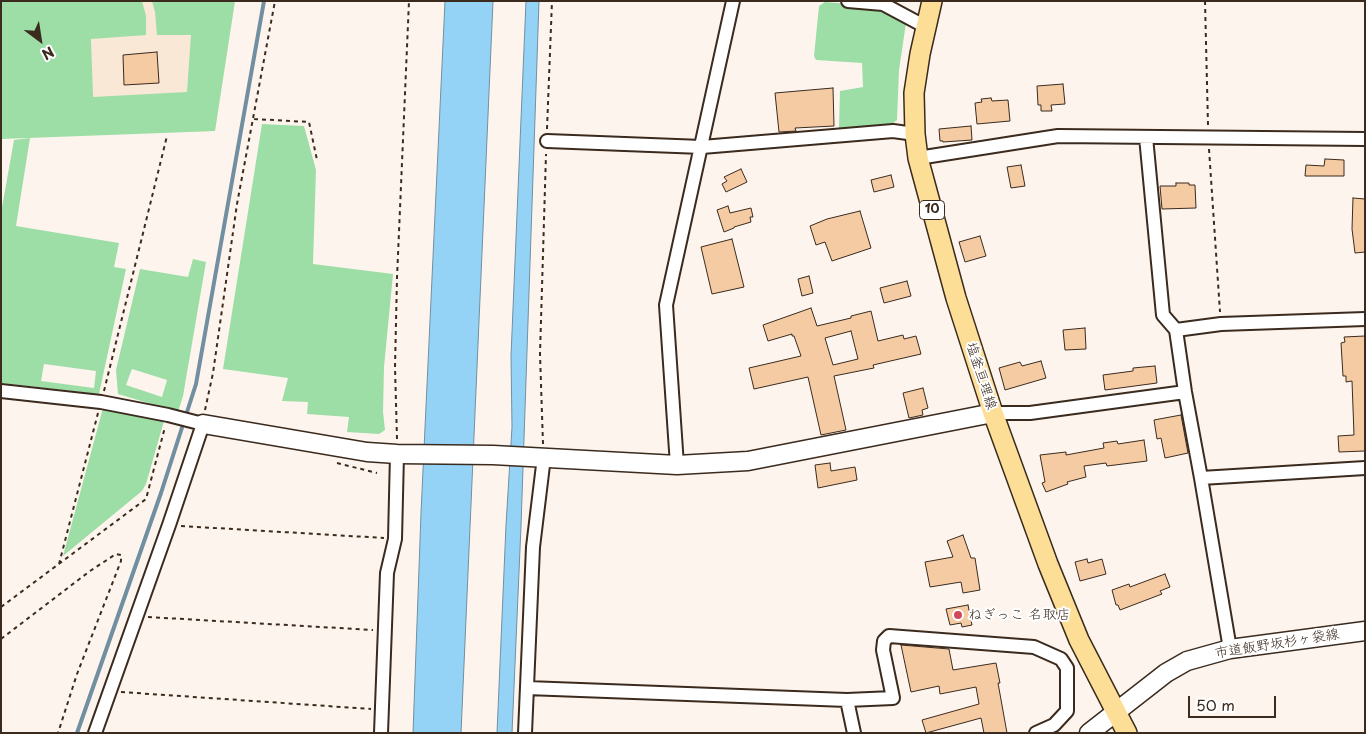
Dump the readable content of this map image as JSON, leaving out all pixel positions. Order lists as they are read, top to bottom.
{
  "streets": {
    "main road": ["10", "塩釜亘理線"],
    "street": ["市道飯野坂杉ヶ袋線"]
  },
  "crossings": [
    ["塩釜亘理線", "市道飯野坂杉ヶ袋線"]
  ],
  "places": ["ねぎっこ 名取店"],
  "scale_bar": "50 m",
  "north": "bottom right"
}
